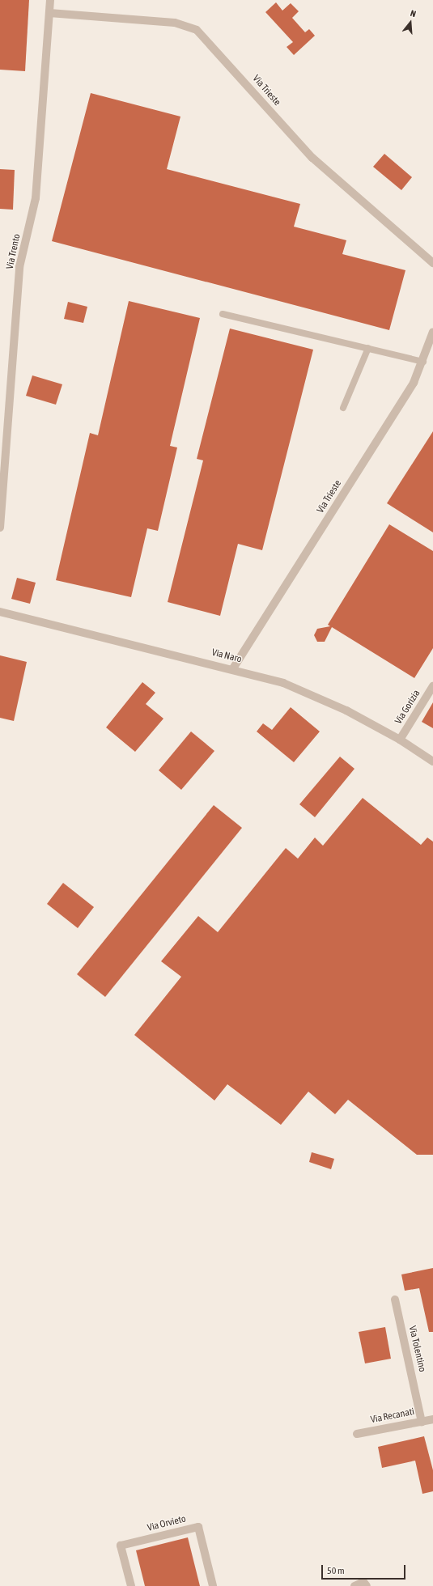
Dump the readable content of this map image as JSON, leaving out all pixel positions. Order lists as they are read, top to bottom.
{
  "streets": {
    "street": [
      "Via Trieste",
      "Via Trento",
      "Via Naro",
      "Via Gorizia",
      "Via Tolentino",
      "Via Recanati",
      "Via Orvieto"
    ]
  },
  "crossings": [
    ["Via Trieste", "Via Trento"],
    ["Via Trieste", "Via Naro"],
    ["Via Naro", "Via Gorizia"],
    ["Via Tolentino", "Via Recanati"]
  ],
  "scale_bar": "50 m",
  "north": "top"
}
